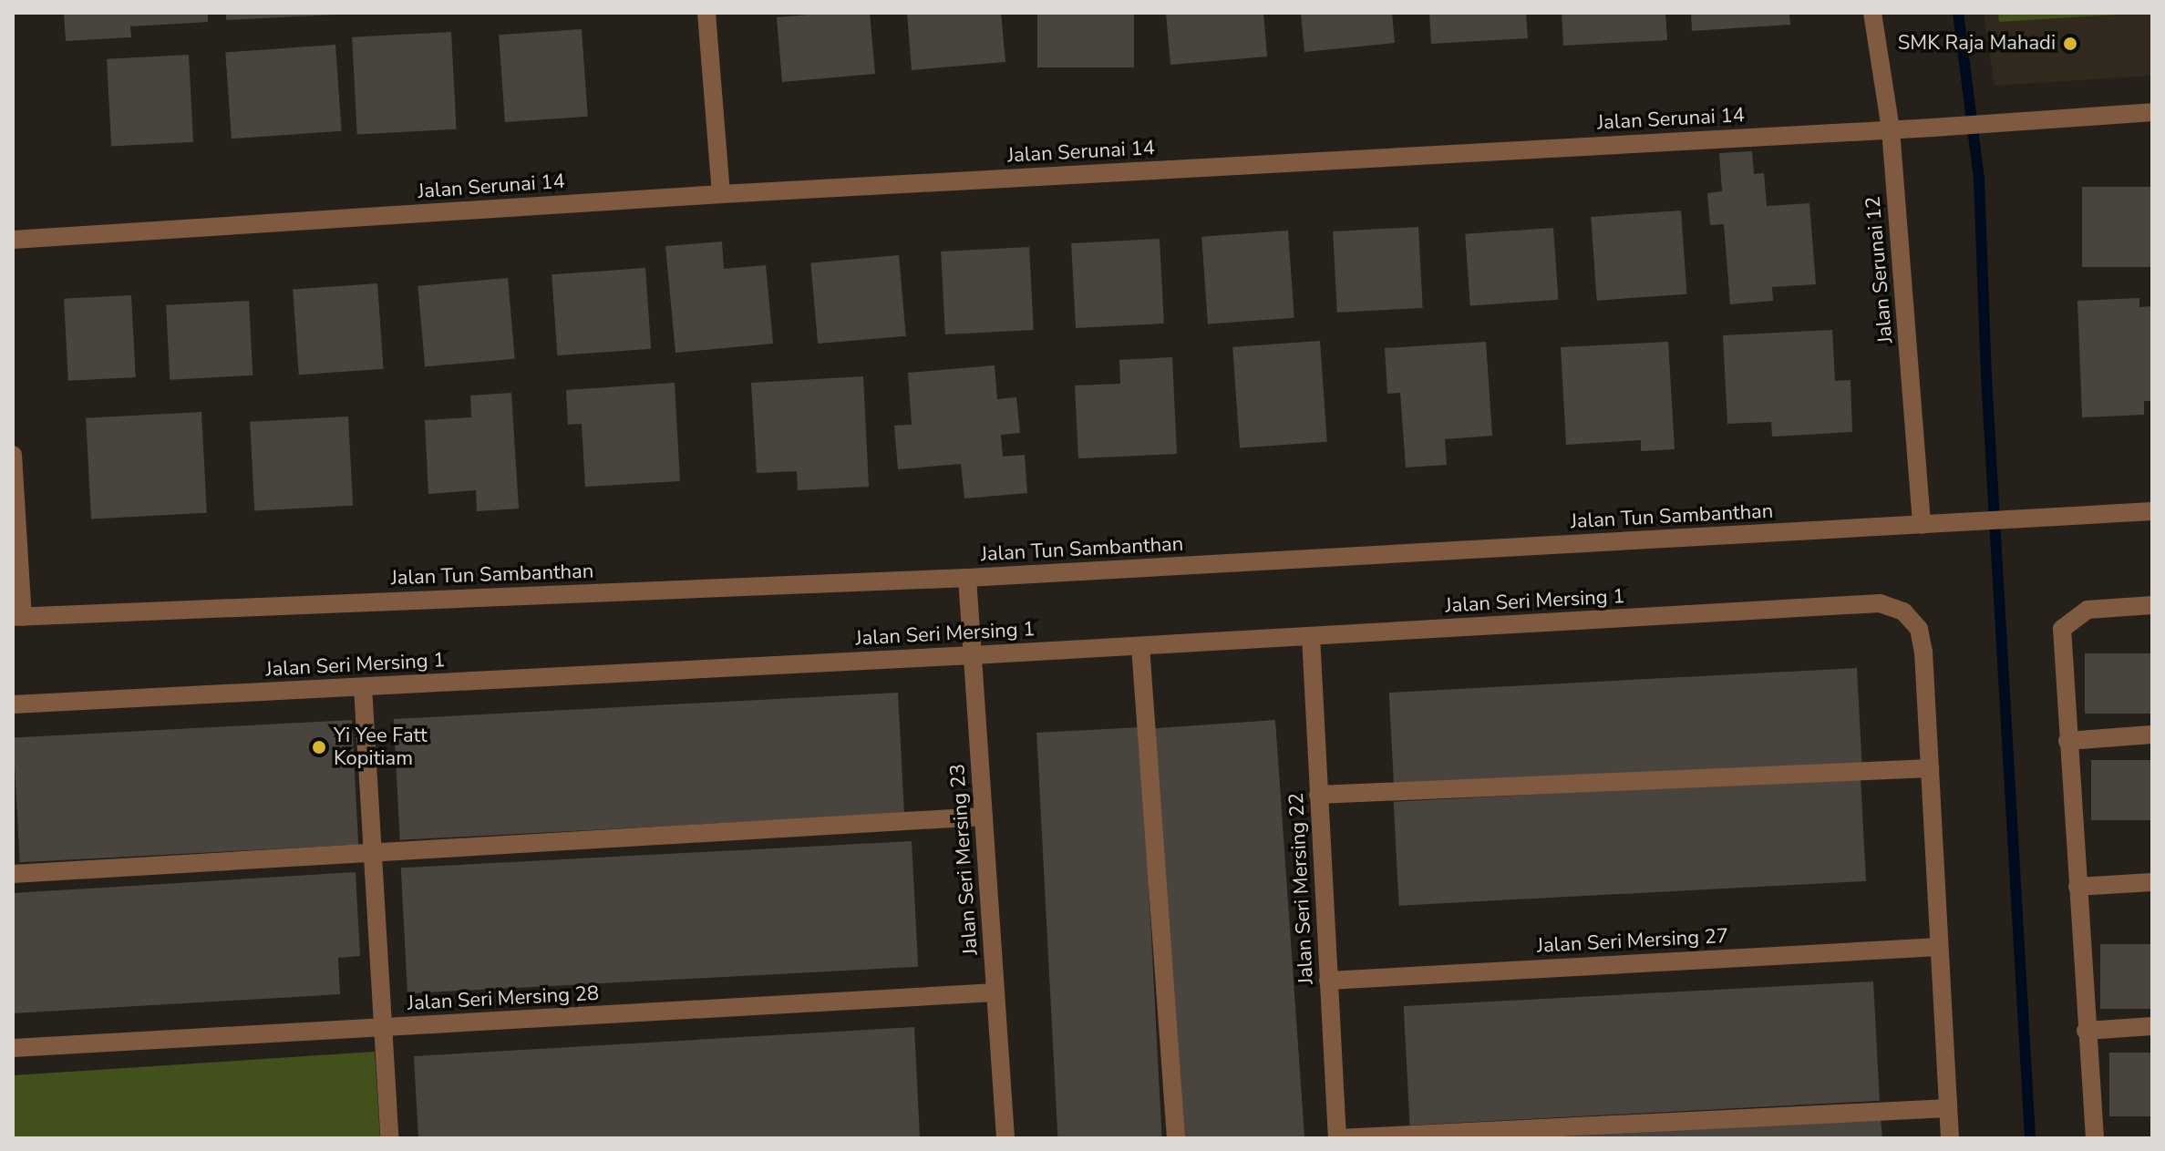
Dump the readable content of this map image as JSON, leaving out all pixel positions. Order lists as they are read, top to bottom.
{
  "streets": {
    "street": [
      "Jalan Serunai 14",
      "Jalan Serunai 12",
      "Jalan Tun Sambanthan",
      "Jalan Seri Mersing 1",
      "Jalan Seri Mersing 23",
      "Jalan Seri Mersing 22",
      "Jalan Seri Mersing 27",
      "Jalan Seri Mersing 28"
    ]
  },
  "crossings": [
    ["Jalan Serunai 14", "Jalan Serunai 12"],
    ["Jalan Serunai 12", "Jalan Tun Sambanthan"],
    ["Jalan Tun Sambanthan", "Jalan Seri Mersing 23"],
    ["Jalan Seri Mersing 1", "Jalan Seri Mersing 23"],
    ["Jalan Seri Mersing 1", "Jalan Seri Mersing 22"],
    ["Jalan Seri Mersing 23", "Jalan Seri Mersing 28"],
    ["Jalan Seri Mersing 22", "Jalan Seri Mersing 27"]
  ],
  "places": ["SMK Raja Mahadi", "Yi Yee Fatt Kopitiam"]
}
